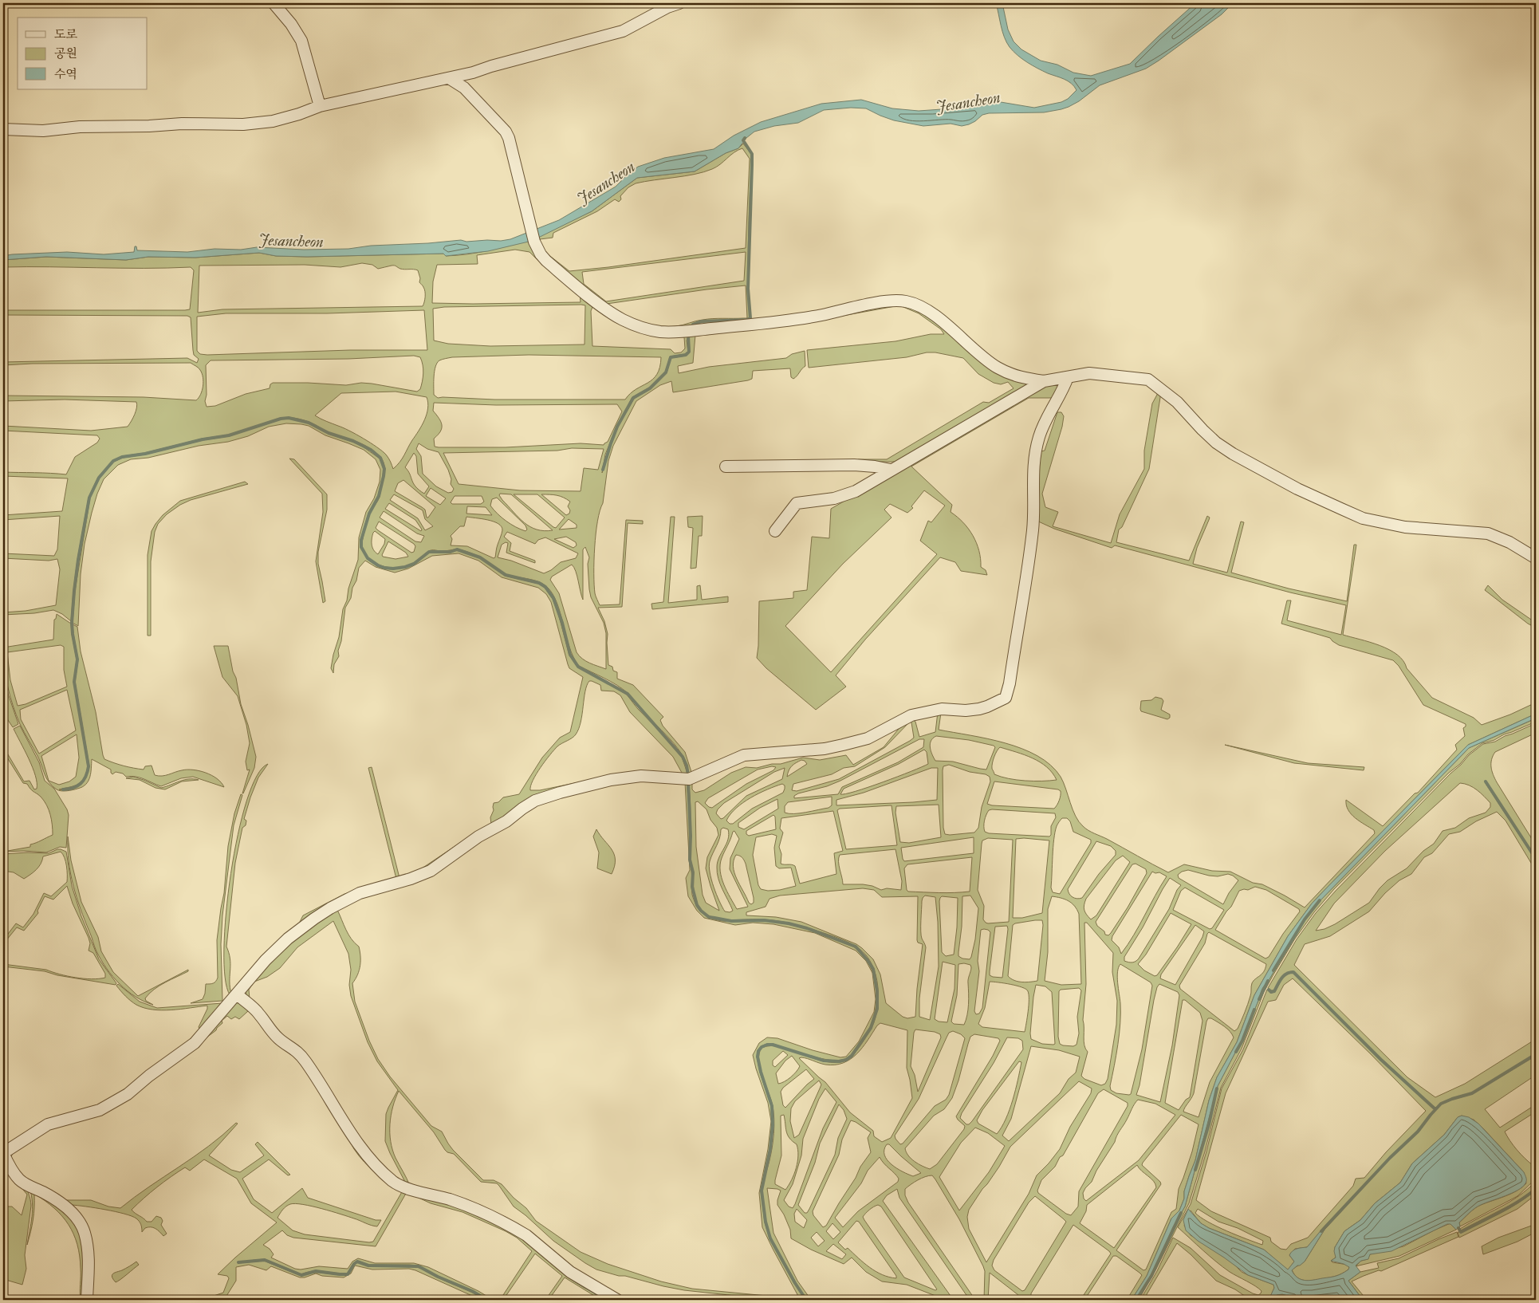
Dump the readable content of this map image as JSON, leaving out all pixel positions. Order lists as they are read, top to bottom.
{
  "water": ["Jesancheon"],
  "legend": ["도로", "공원", "수역"]
}
